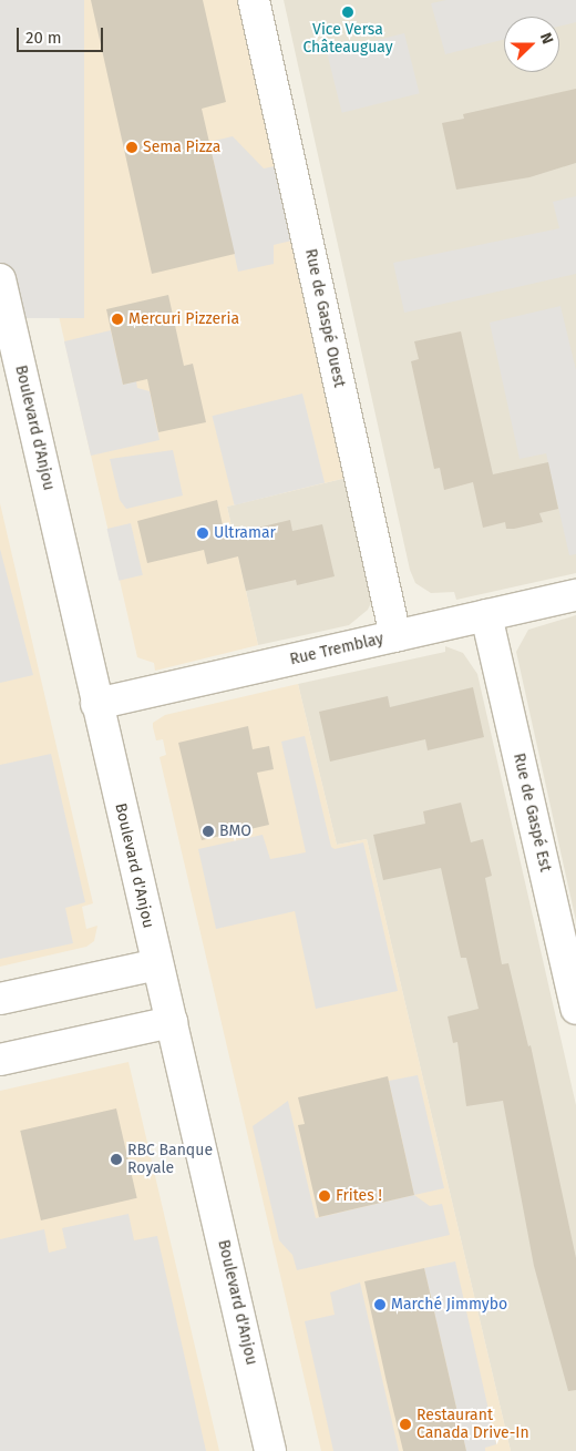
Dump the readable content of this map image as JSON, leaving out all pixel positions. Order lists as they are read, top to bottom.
{
  "streets": {
    "street": [
      "Rue de Gaspé Ouest",
      "Boulevard d'Anjou",
      "Rue Tremblay",
      "Rue de Gaspé Est"
    ]
  },
  "crossings": [
    ["Rue de Gaspé Ouest", "Rue Tremblay"],
    ["Boulevard d'Anjou", "Rue Tremblay"],
    ["Rue Tremblay", "Rue de Gaspé Est"]
  ],
  "places": [
    "Vice Versa Châteauguay",
    "Sema Pizza",
    "Mercuri Pizzeria",
    "Ultramar",
    "BMO",
    "RBC Banque Royale",
    "Frites !",
    "Marché Jimmybo",
    "Restaurant Canada Drive-In"
  ],
  "scale_bar": "20 m",
  "north": "right"
}
